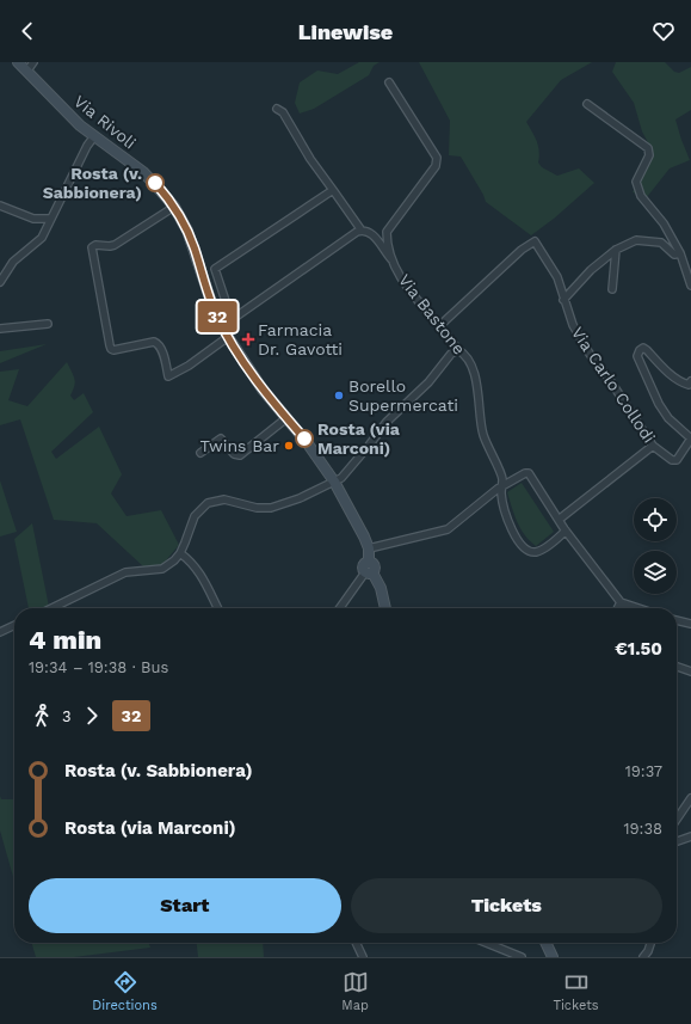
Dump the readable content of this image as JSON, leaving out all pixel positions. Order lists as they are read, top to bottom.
{
  "streets": {
    "street": ["Via Rivoli", "Via Bastone", "Via Carlo Collodi"]
  },
  "crossings": [
    ["Via Bastone", "Via Carlo Collodi"]
  ],
  "places": {
    "other": [
      "Rosta (v. Sabbionera)",
      "Borello Supermercati",
      "Rosta (via Marconi)",
      "Twins Bar"
    ],
    "health": ["Farmacia Dr. Gavotti"]
  },
  "lines": ["bus line 32"],
  "page": {
    "header": "Linewise",
    "on_map": "32",
    "heading": ["4 min", "19:34 – 19:38 · Bus", "€1.50"],
    "legs": ["3", "32"],
    "list": [
      {
        "name": "Rosta (v. Sabbionera)",
        "value": "19:37"
      },
      {
        "name": "Rosta (via Marconi)",
        "value": "19:38"
      }
    ],
    "buttons": ["Start", "Tickets"],
    "tabs": ["Directions", "Map", "Tickets"]
  }
}
